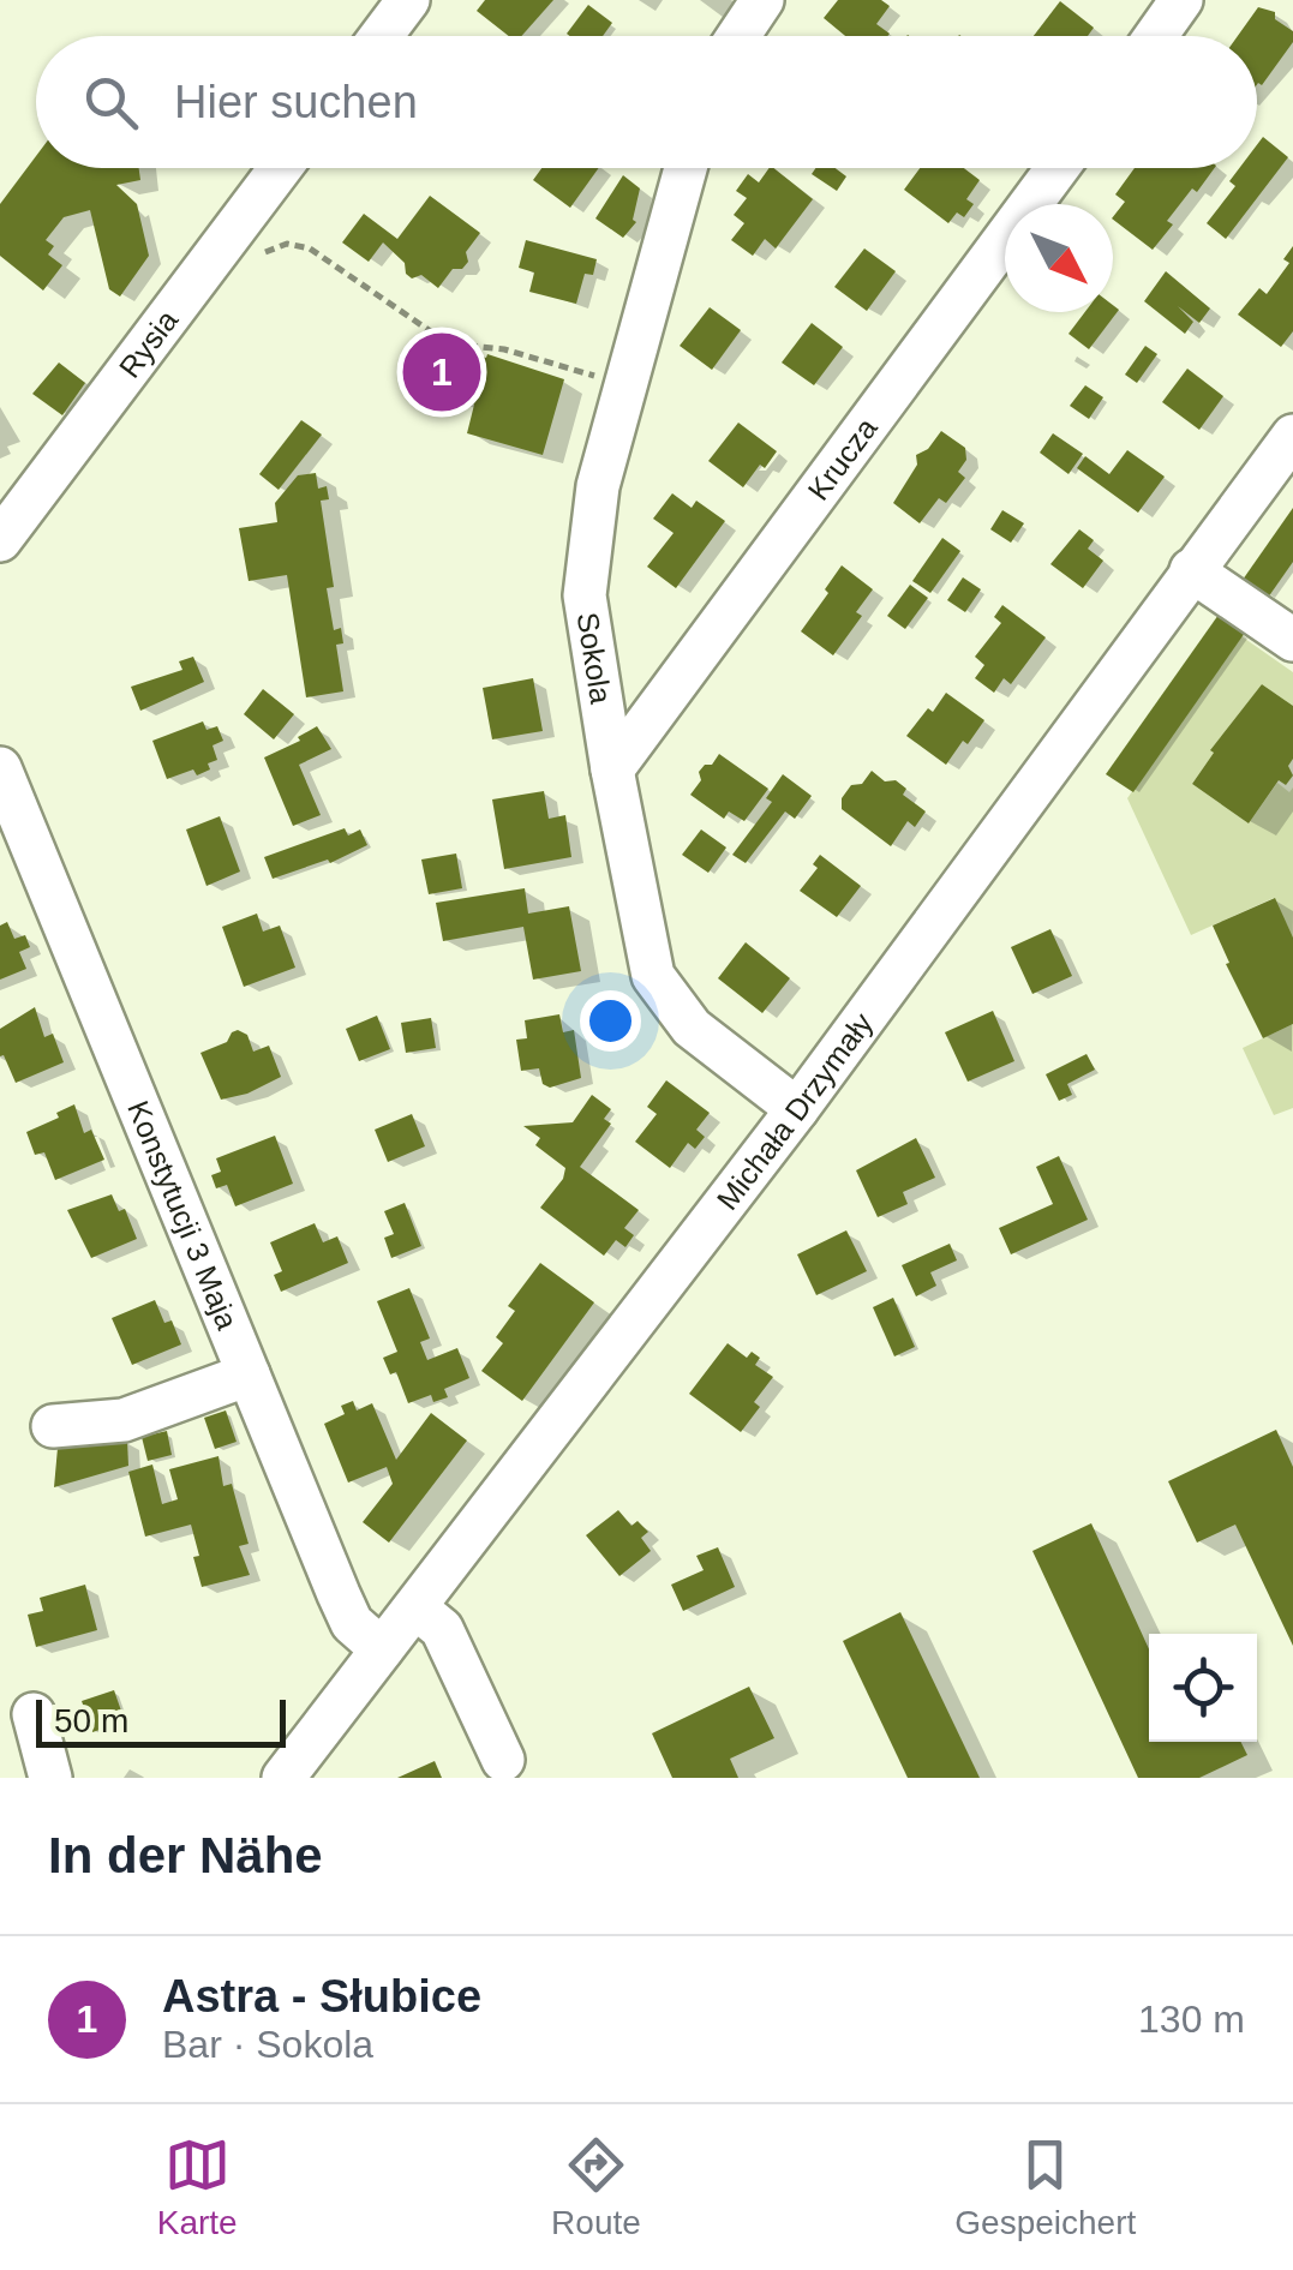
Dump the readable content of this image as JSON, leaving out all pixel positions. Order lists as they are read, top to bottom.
{
  "streets": {
    "street": [
      "Rysia",
      "Krucza",
      "Sokola",
      "Michała Drzymały",
      "Konstytucji 3 Maja"
    ]
  },
  "crossings": [
    ["Krucza", "Sokola"],
    ["Sokola", "Michała Drzymały"],
    ["Michała Drzymały", "Konstytucji 3 Maja"]
  ],
  "scale_bar": "50 m",
  "north": "bottom right",
  "page": {
    "search": "Hier suchen",
    "pins": "1",
    "scale": "50 m",
    "heading": "In der Nähe",
    "list": [
      {
        "mark": "1",
        "name": "Astra - Słubice",
        "note": "Bar · Sokola",
        "value": "130 m"
      }
    ],
    "nav": ["Karte", "Route", "Gespeichert"]
  }
}
